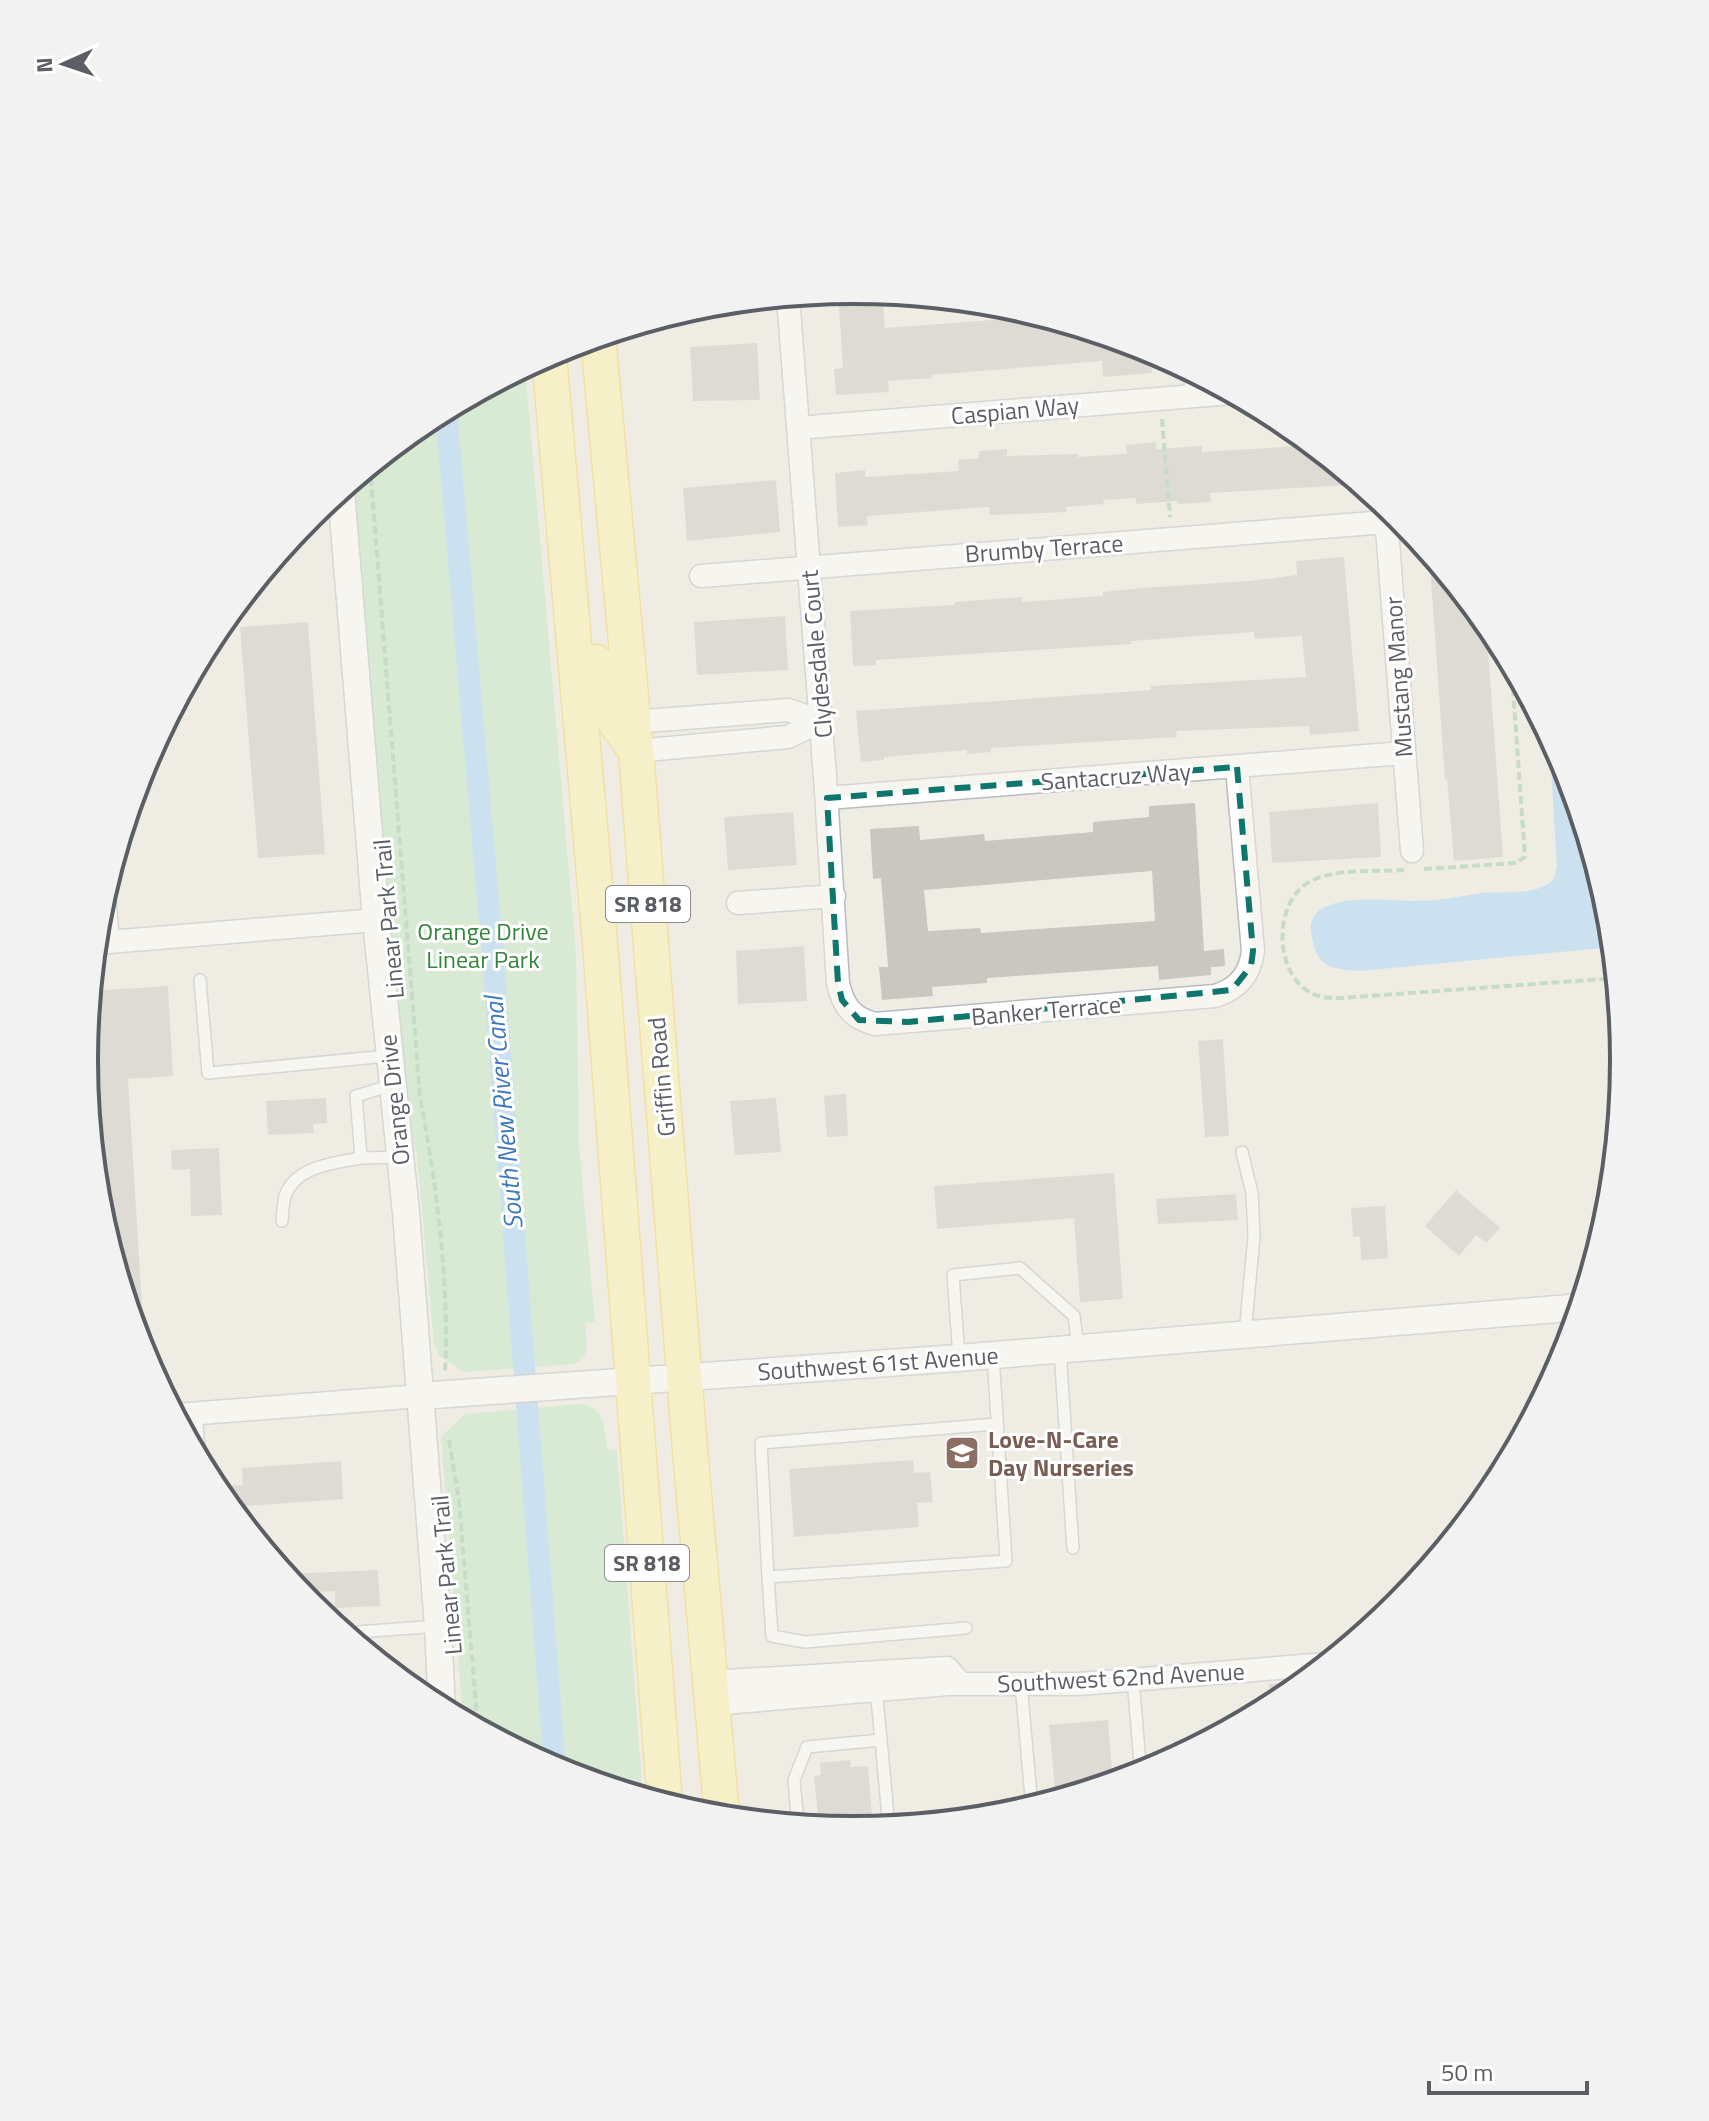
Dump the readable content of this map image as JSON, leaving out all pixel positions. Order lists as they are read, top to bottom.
{
  "streets": {
    "main road": ["SR 818", "Griffin Road"],
    "street": [
      "Caspian Way",
      "Brumby Terrace",
      "Clydesdale Court",
      "Mustang Manor",
      "Santacruz Way",
      "Banker Terrace",
      "Orange Drive",
      "Southwest 61st Avenue",
      "Southwest 62nd Avenue"
    ],
    "path": ["Linear Park Trail"]
  },
  "crossings": [
    ["Caspian Way", "Clydesdale Court"],
    ["Brumby Terrace", "Clydesdale Court"],
    ["Clydesdale Court", "Santacruz Way"],
    ["Clydesdale Court", "Banker Terrace"],
    ["Mustang Manor", "Santacruz Way"],
    ["Santacruz Way", "Banker Terrace"],
    ["SR 818", "Southwest 61st Avenue"],
    ["Griffin Road", "Southwest 61st Avenue"],
    ["Griffin Road", "Southwest 62nd Avenue"],
    ["Orange Drive", "Southwest 61st Avenue"]
  ],
  "water": ["South New River Canal"],
  "parks": ["Orange Drive Linear Park"],
  "places": {
    "school or university": ["Love-N-Care Day Nurseries"]
  },
  "scale_bar": "50 m",
  "north": "left"
}
